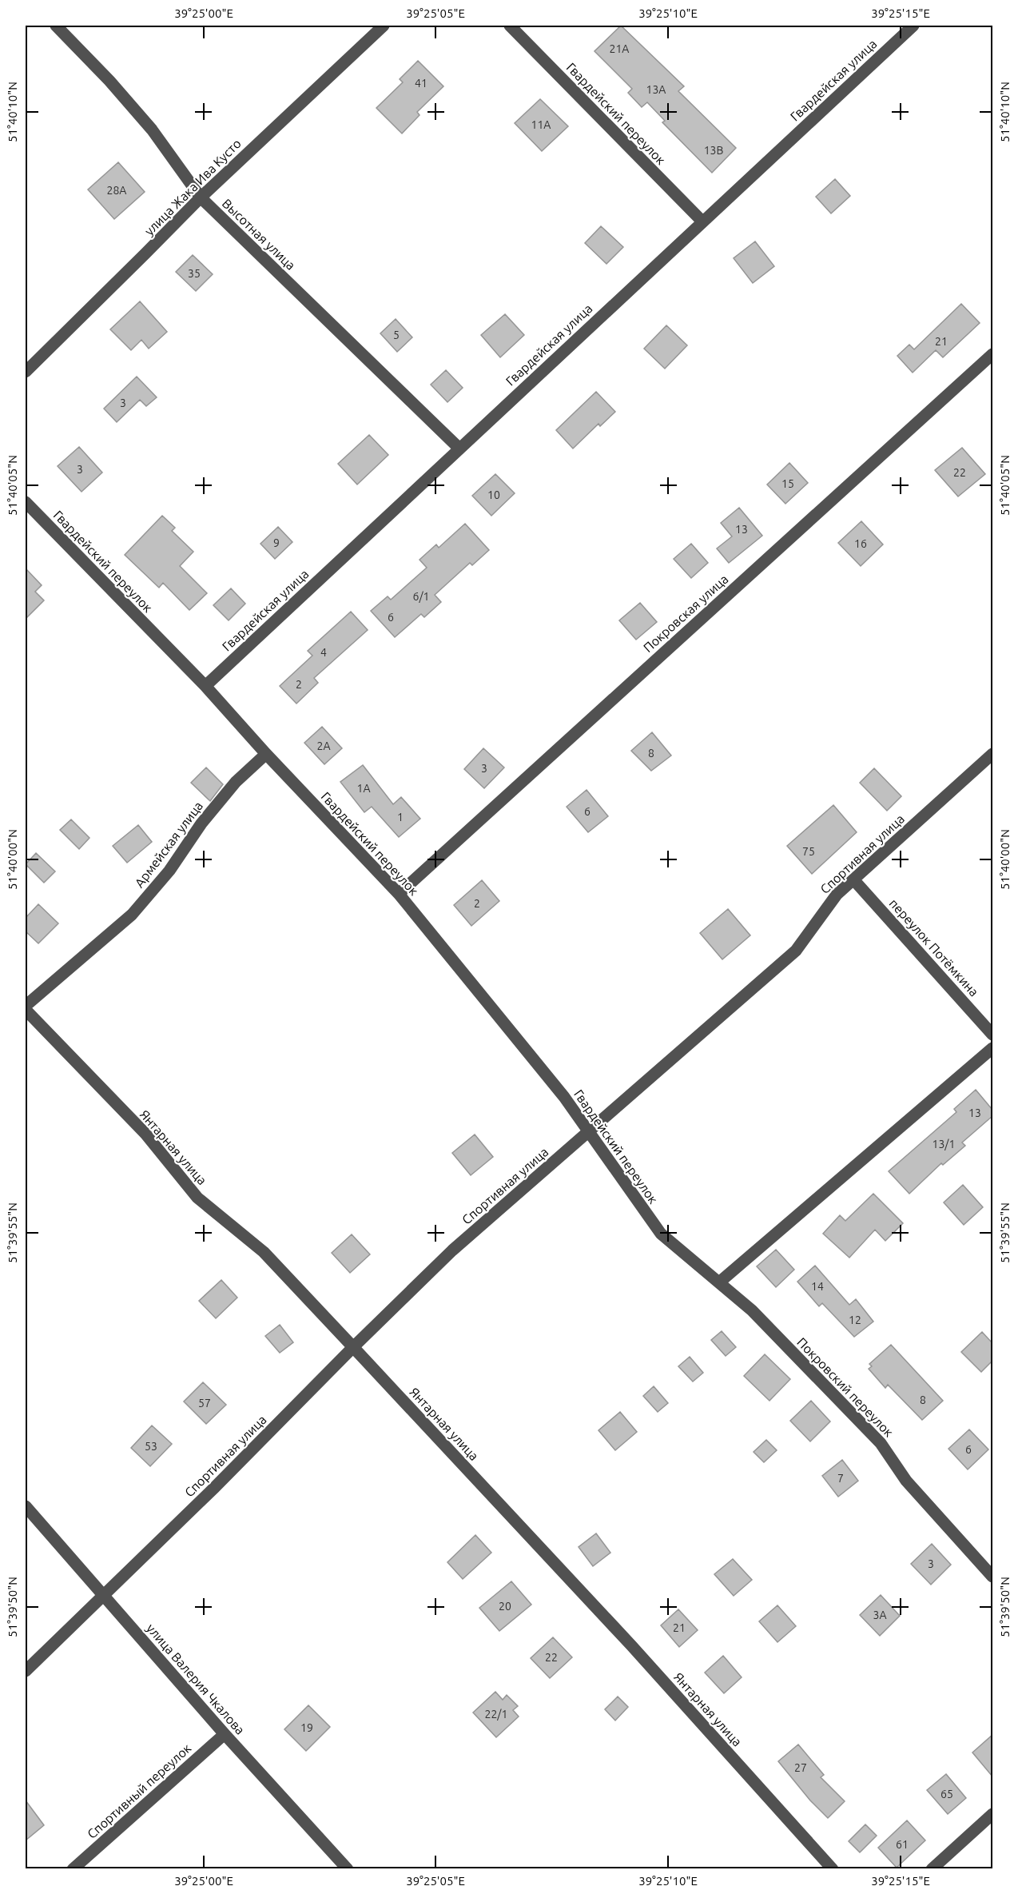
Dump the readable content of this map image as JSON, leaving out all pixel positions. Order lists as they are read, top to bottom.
{
  "streets": {
    "street": [
      "Гвардейская улица",
      "Гвардейский переулок",
      "улица Жака Ива Кусто",
      "Высотная улица",
      "Покровская улица",
      "Армейская улица",
      "Спортивная улица",
      "переулок Потёмкина",
      "Янтарная улица",
      "Покровский переулок",
      "улица Валерия Чкалова",
      "Спортивный переулок"
    ]
  },
  "crossings": [
    ["Гвардейская улица", "Гвардейский переулок"],
    ["Гвардейская улица", "Высотная улица"],
    ["Гвардейский переулок", "Покровская улица"],
    ["Гвардейский переулок", "Армейская улица"],
    ["Гвардейский переулок", "Спортивная улица"],
    ["Гвардейский переулок", "Покровский переулок"],
    ["улица Жака Ива Кусто", "Высотная улица"],
    ["Спортивная улица", "переулок Потёмкина"],
    ["Спортивная улица", "Янтарная улица"],
    ["Спортивная улица", "улица Валерия Чкалова"],
    ["улица Валерия Чкалова", "Спортивный переулок"]
  ],
  "house_numbers": [
    "21А",
    "41",
    "13А",
    "11А",
    "13В",
    "28А",
    "35",
    "5",
    "21",
    "3",
    "3",
    "22",
    "15",
    "10",
    "13",
    "9",
    "16",
    "6/1",
    "6",
    "4",
    "2",
    "2А",
    "8",
    "3",
    "1А",
    "6",
    "1",
    "75",
    "2",
    "13",
    "13/1",
    "14",
    "12",
    "8",
    "57",
    "53",
    "6",
    "7",
    "3",
    "20",
    "3А",
    "21",
    "22",
    "22/1",
    "19",
    "27",
    "65",
    "61"
  ],
  "coordinates": [
    "39°25'00\"E",
    "39°25'05\"E",
    "39°25'10\"E",
    "39°25'15\"E",
    "51°40'10\"N",
    "51°40'05\"N",
    "51°40'00\"N",
    "51°39'55\"N",
    "51°39'50\"N"
  ]
}
